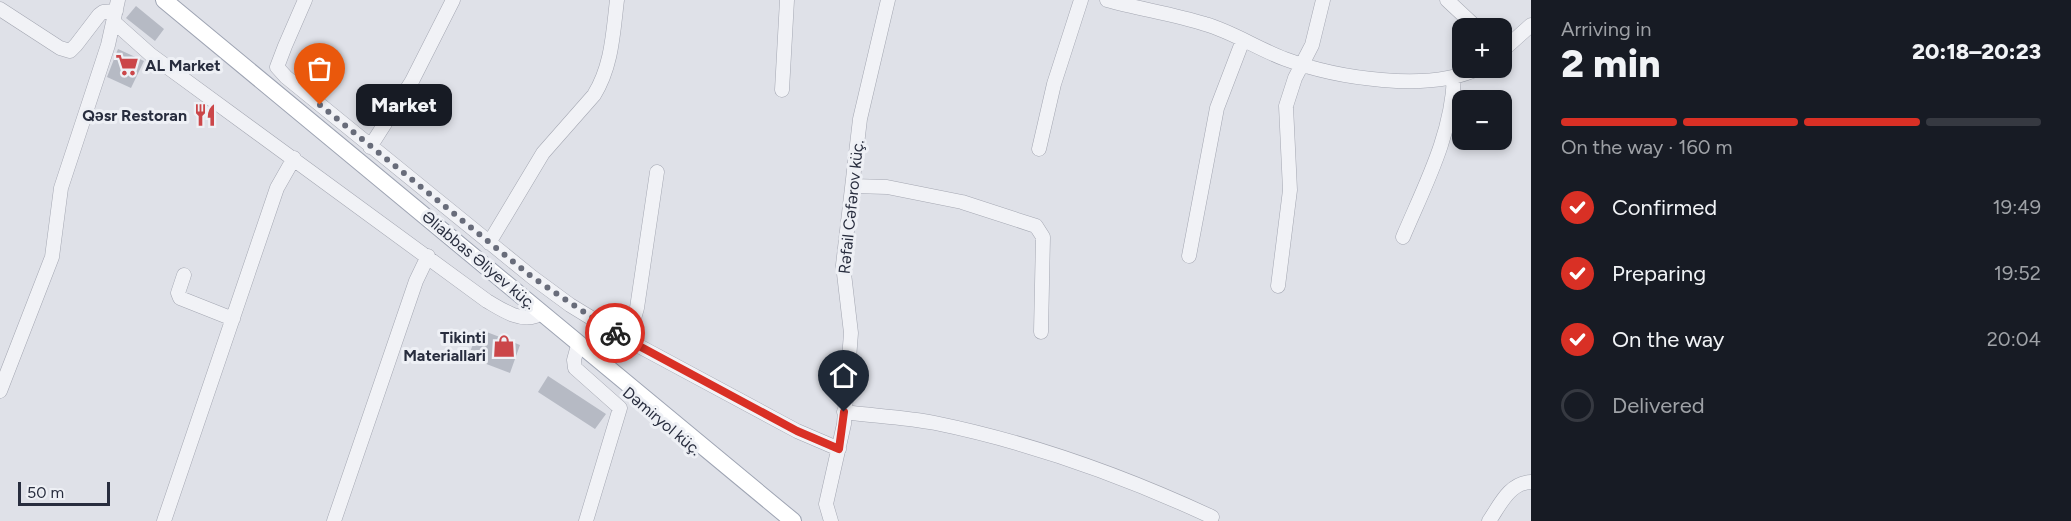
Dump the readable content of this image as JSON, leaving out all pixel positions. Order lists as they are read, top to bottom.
{
  "streets": {
    "main road": ["Əliabbas Əliyev küç.", "Dəmiryol küç."],
    "street": ["Rəfail Cəfərov küç."]
  },
  "places": {
    "supermarket": ["AL Market"],
    "other": ["Market"],
    "restaurant": ["Qəsr Restoran"],
    "shop": ["Tikinti Materiallari"]
  },
  "scale_bar": "50 m",
  "page": {
    "heading": ["2 min", "Arriving in", "20:18–20:23"],
    "map_buttons": ["+", "−"],
    "bubble": "Market",
    "bar": "On the way · 160 m",
    "list": [
      ["Confirmed", "19:49"],
      ["Preparing", "19:52"],
      ["On the way", "20:04"],
      "Delivered"
    ],
    "scale": "50 m"
  }
}
